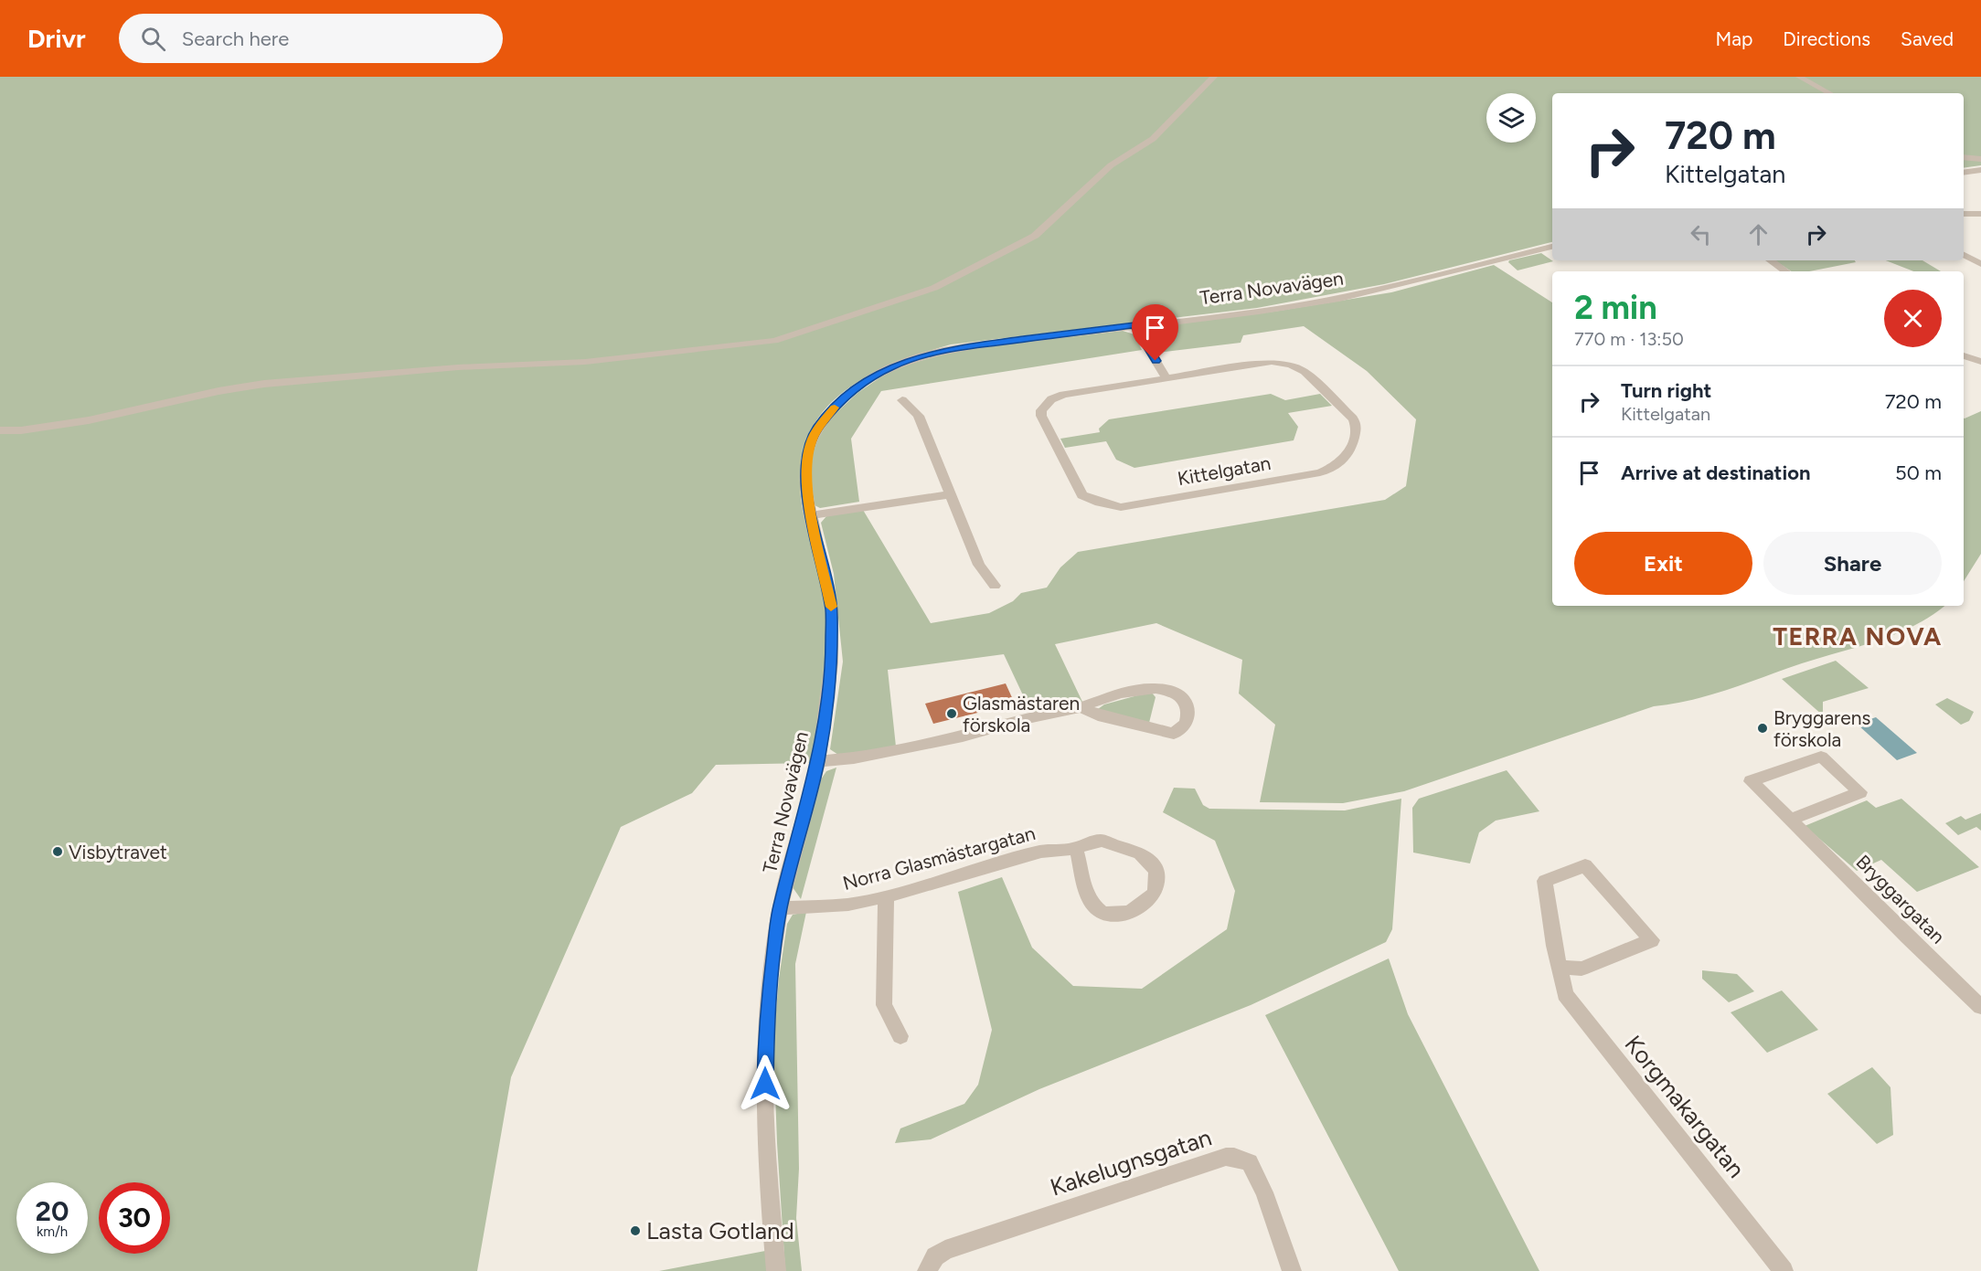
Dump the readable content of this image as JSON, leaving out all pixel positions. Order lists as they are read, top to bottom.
{
  "streets": {
    "street": [
      "Terra Novavägen",
      "Kittelgatan",
      "Norra Glasmästargatan",
      "Bryggargatan",
      "Korgmakargatan",
      "Kakelugnsgatan"
    ]
  },
  "crossings": [
    ["Terra Novavägen", "Norra Glasmästargatan"]
  ],
  "districts": ["TERRA NOVA"],
  "places": [
    "Glasmästaren förskola",
    "Bryggarens förskola",
    "Visbytravet",
    "Lasta Gotland"
  ],
  "page": {
    "header": "Drivr",
    "search": "Search here",
    "nav": ["Map", "Directions", "Saved"],
    "turn": ["720 m", "Kittelgatan"],
    "heading": ["2 min", "770 m · 13:50"],
    "list": [
      {
        "name": "Turn right",
        "note": "Kittelgatan",
        "value": "720 m"
      },
      {
        "name": "Arrive at destination",
        "value": "50 m"
      }
    ],
    "buttons": ["Exit", "Share"],
    "speed": "20 km/h",
    "limit": "30"
  }
}
